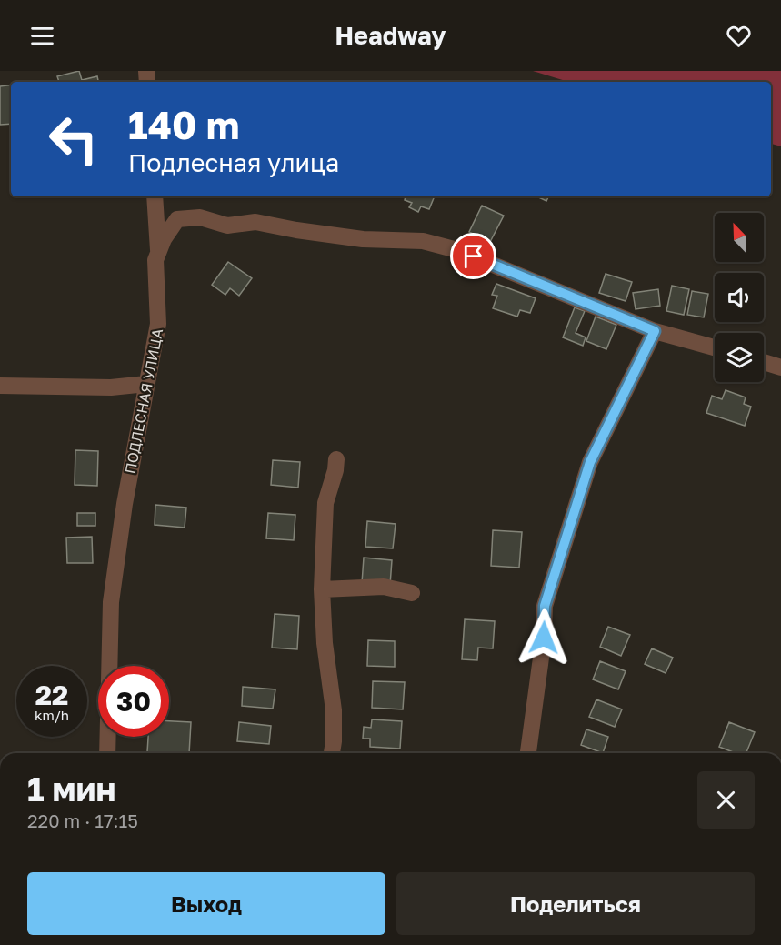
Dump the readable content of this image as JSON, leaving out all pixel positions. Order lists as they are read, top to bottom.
{
  "streets": {
    "street": ["ПОДЛЕСНАЯ УЛИЦА"]
  },
  "north": "top left",
  "page": {
    "header": "Headway",
    "turn": ["140 m", "Подлесная улица"],
    "speed": "22 km/h",
    "limit": "30",
    "heading": ["1 мин", "220 m · 17:15"],
    "buttons": ["Выход", "Поделиться"]
  }
}
